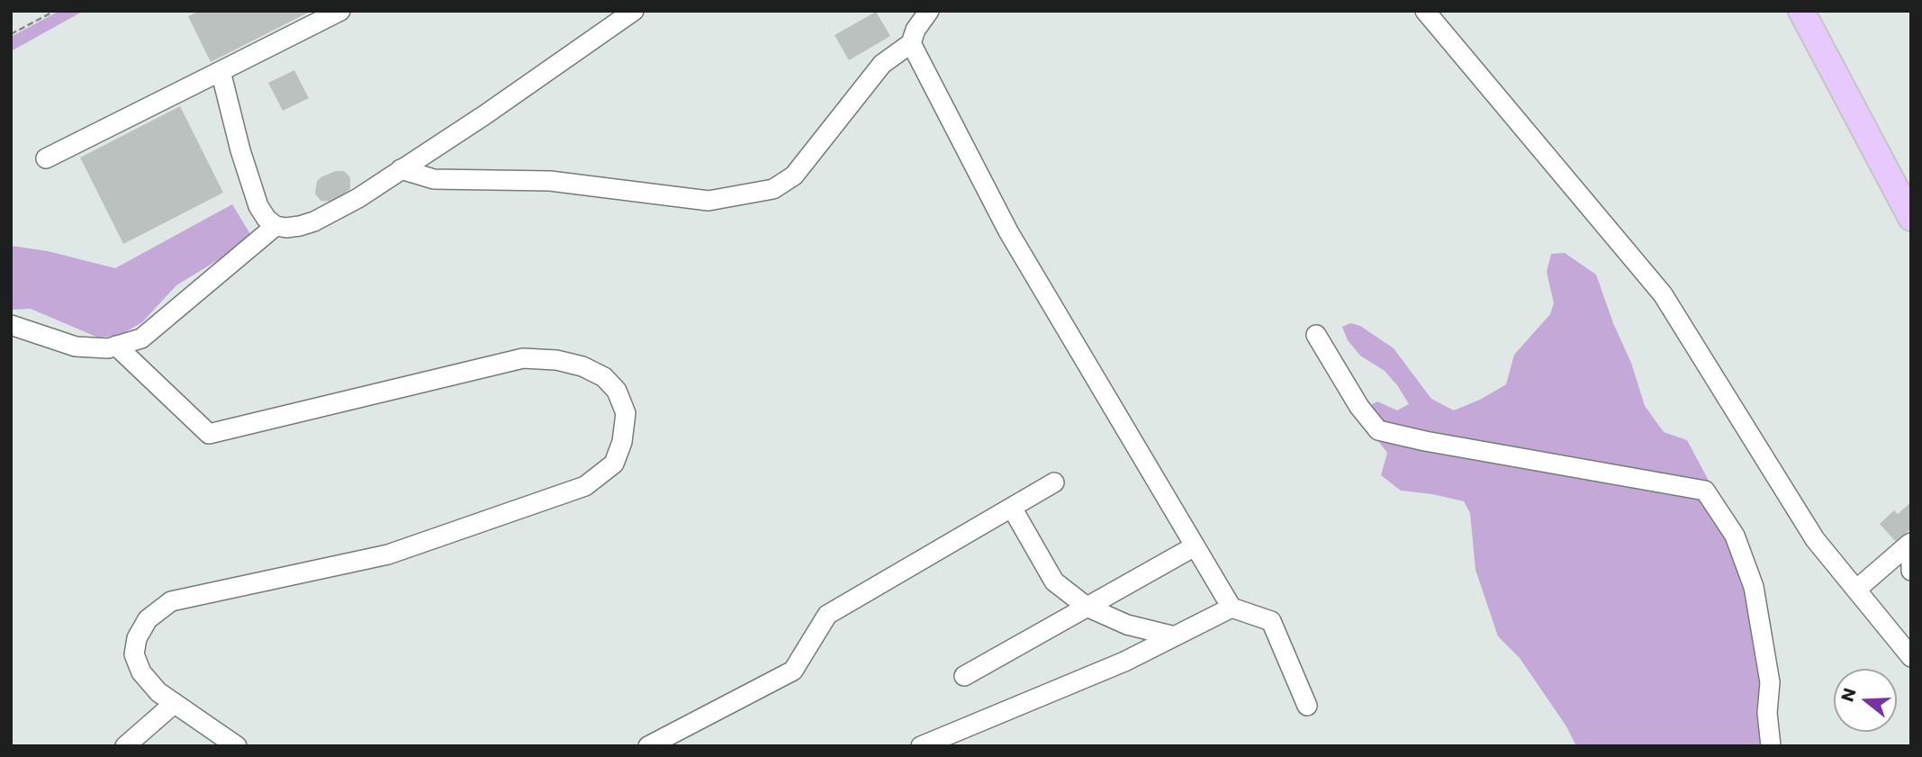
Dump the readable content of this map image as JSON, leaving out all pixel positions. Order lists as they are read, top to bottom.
{
  "north": "left"
}
